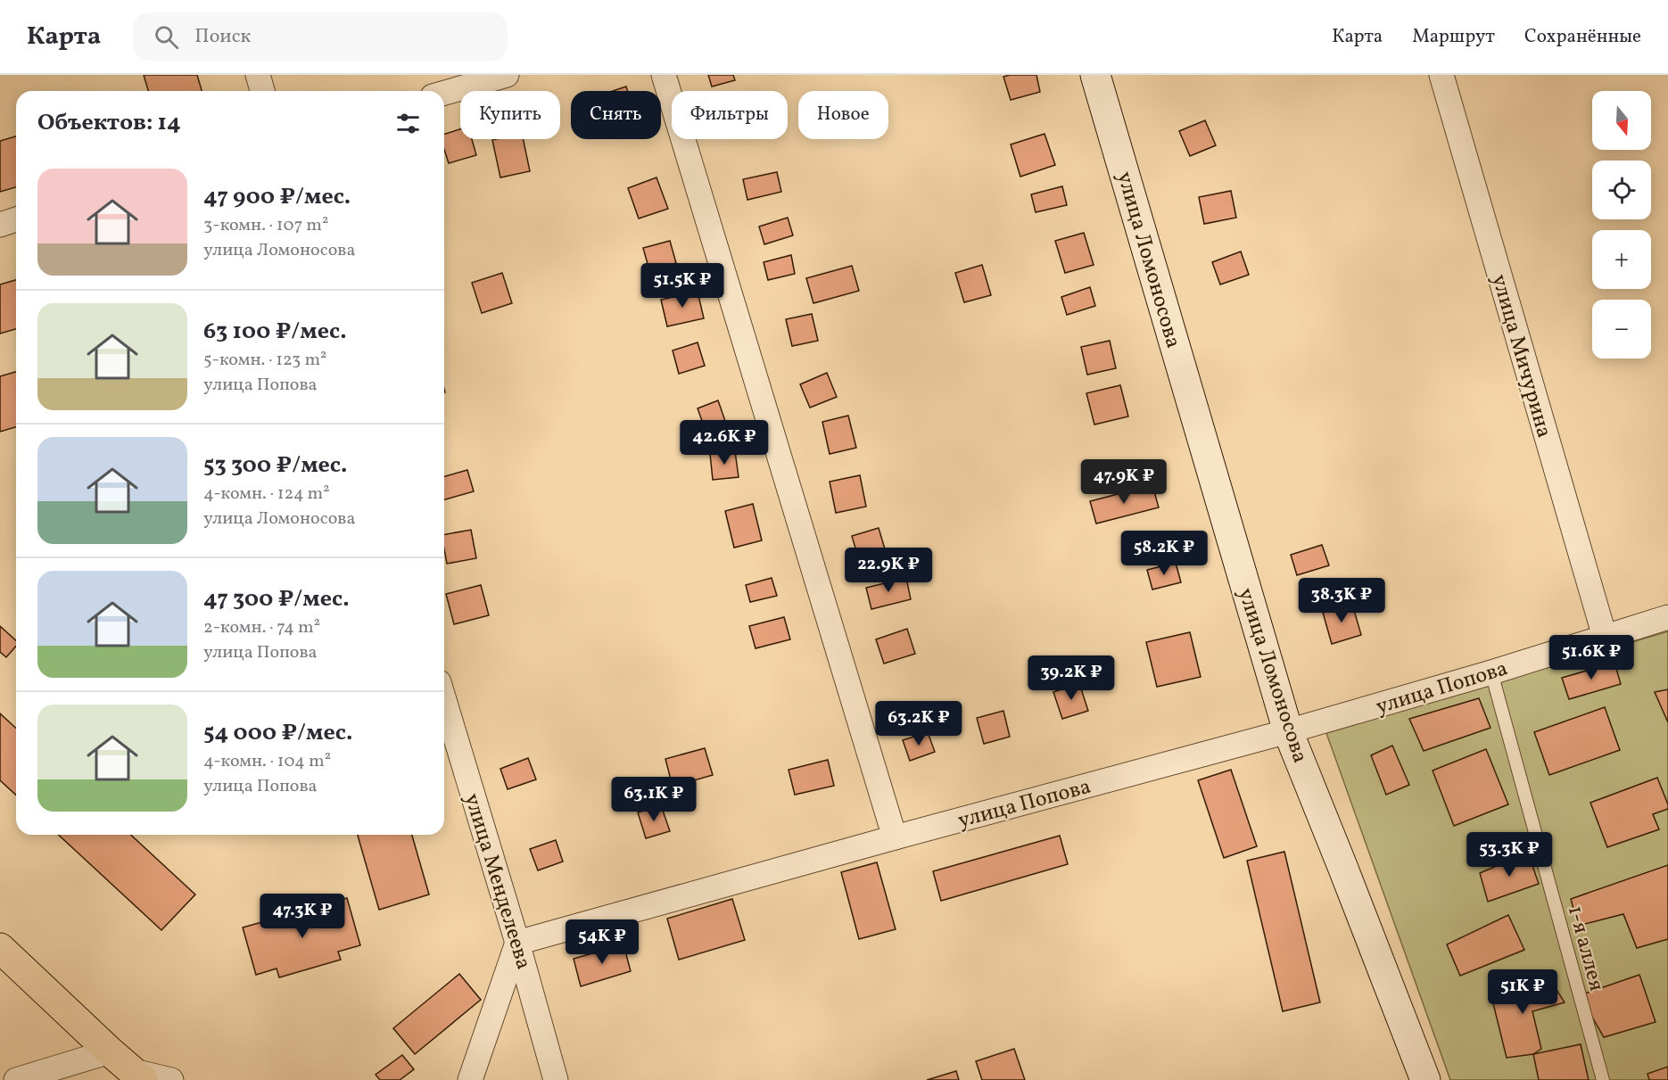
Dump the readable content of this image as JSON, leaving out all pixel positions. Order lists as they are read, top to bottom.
{
  "streets": {
    "street": [
      "улица Ломоносова",
      "улица Мичурина",
      "улица Попова",
      "улица Менделеева"
    ],
    "lane": ["1-я аллея"]
  },
  "crossings": [
    ["улица Ломоносова", "улица Попова"],
    ["улица Мичурина", "улица Попова"],
    ["улица Попова", "улица Менделеева"],
    ["улица Попова", "1-я аллея"]
  ],
  "north": "bottom",
  "page": {
    "header": "Карта",
    "search": "Поиск",
    "nav": ["Карта", "Маршрут", "Сохранённые"],
    "map_buttons": ["+", "−"],
    "chip": [
      "Купить",
      "Снять",
      "Фильтры",
      "Новое"
    ],
    "heading": "Объектов: 14",
    "list": [
      {
        "name": "47 900 ₽/мес.",
        "note": "3-комн. · 107 m² · улица Ломоносова"
      },
      {
        "name": "63 100 ₽/мес.",
        "note": "5-комн. · 123 m² · улица Попова"
      },
      {
        "name": "53 300 ₽/мес.",
        "note": "4-комн. · 124 m² · улица Ломоносова"
      },
      {
        "name": "47 300 ₽/мес.",
        "note": "2-комн. · 74 m² · улица Попова"
      },
      {
        "name": "54 000 ₽/мес.",
        "note": "4-комн. · 104 m² · улица Попова"
      }
    ],
    "price": [
      "51.5K ₽",
      "42.6K ₽",
      "47.9K ₽",
      "58.2K ₽",
      "22.9K ₽",
      "38.3K ₽",
      "51.6K ₽",
      "39.2K ₽",
      "63.2K ₽",
      "63.1K ₽",
      "53.3K ₽",
      "47.3K ₽",
      "54K ₽",
      "51K ₽"
    ]
  }
}
